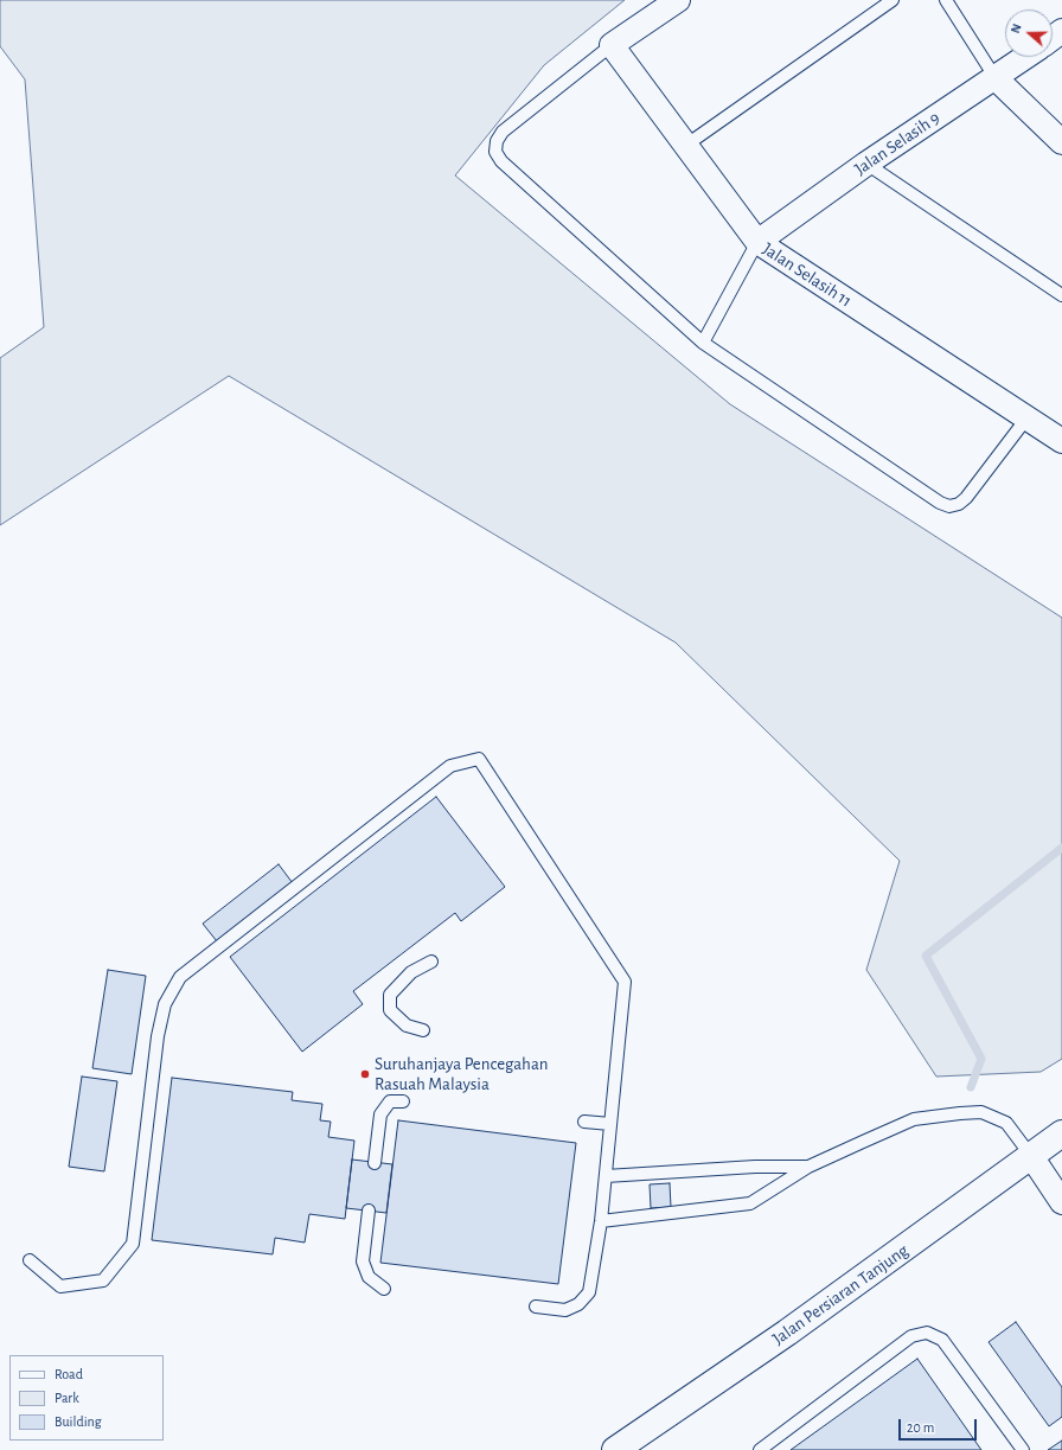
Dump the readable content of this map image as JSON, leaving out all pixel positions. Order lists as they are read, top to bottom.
{
  "streets": {
    "main road": ["Jalan Persiaran Tanjung"],
    "street": ["Jalan Selasih 9", "Jalan Selasih 11"]
  },
  "crossings": [
    ["Jalan Selasih 9", "Jalan Selasih 11"]
  ],
  "places": ["Suruhanjaya Pencegahan Rasuah Malaysia"],
  "legend": ["Road", "Park", "Building"],
  "scale_bar": "20 m",
  "north": "left"
}
